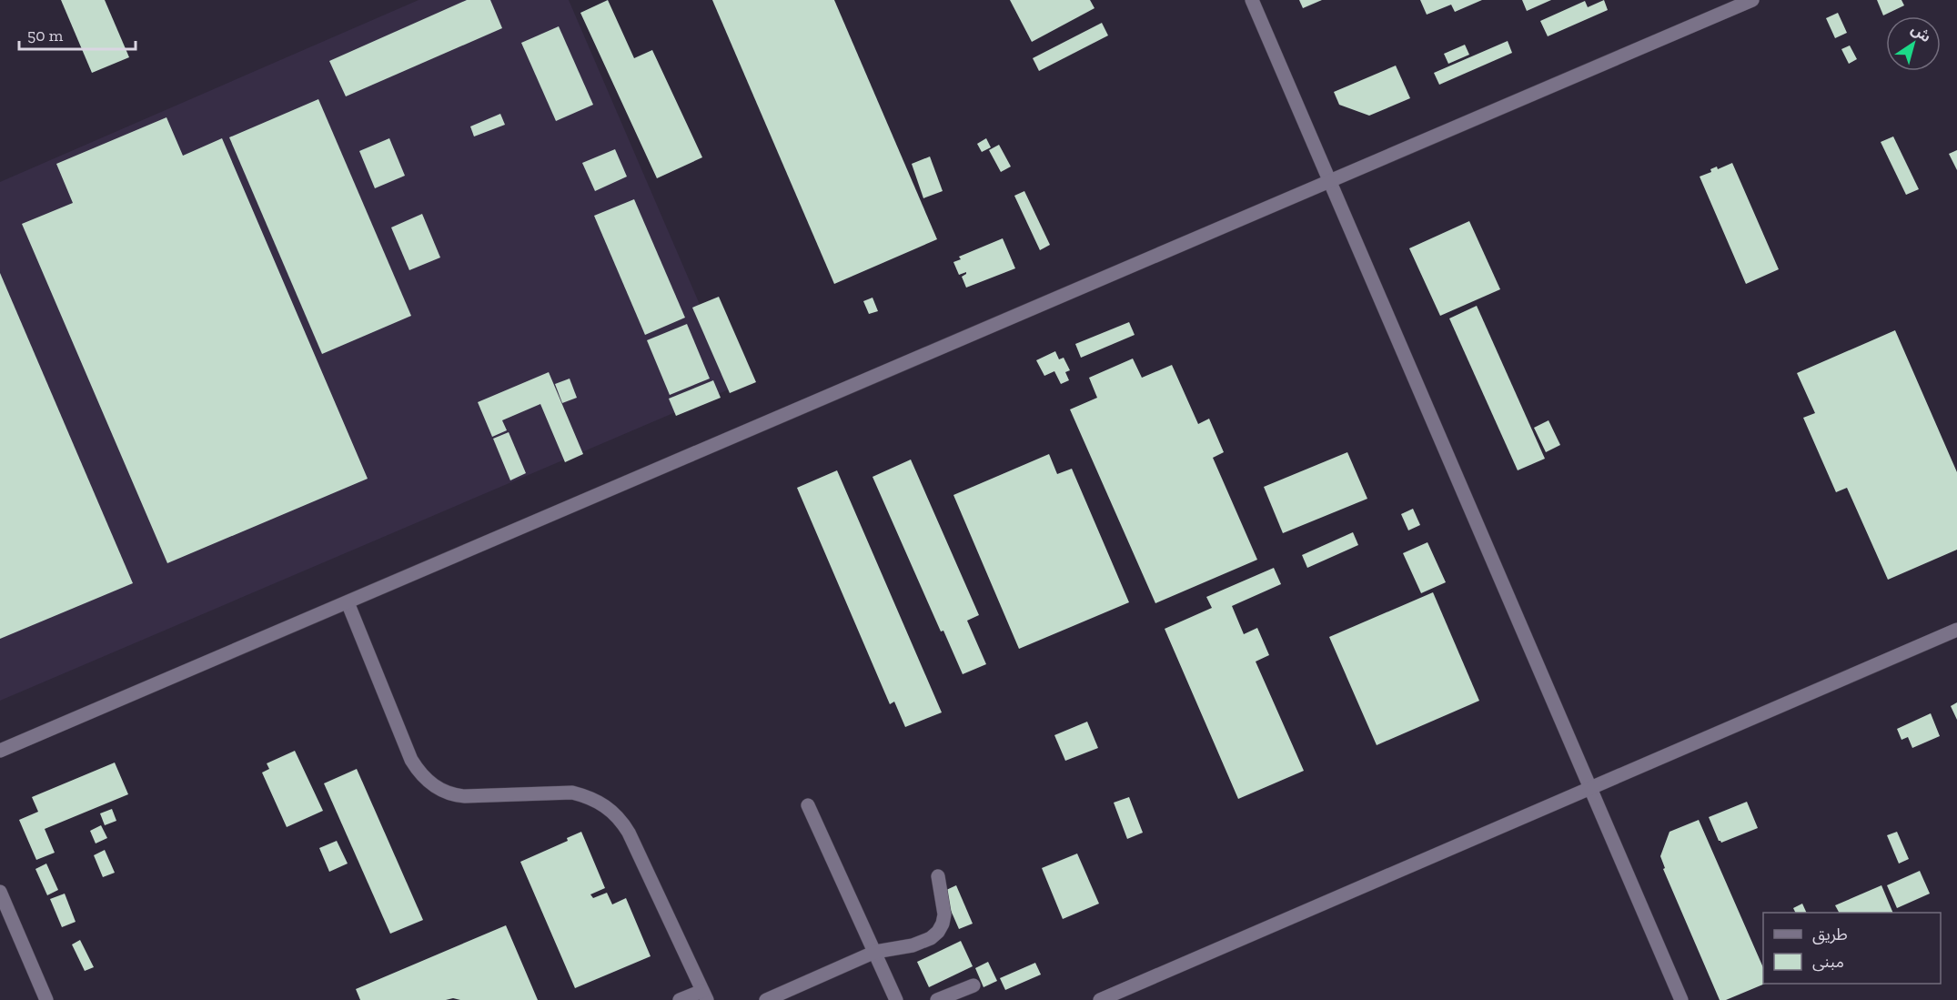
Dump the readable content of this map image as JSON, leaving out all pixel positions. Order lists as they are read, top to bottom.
{
  "legend": ["طريق", "مبنى"],
  "scale_bar": "50 m",
  "north": "top right"
}
